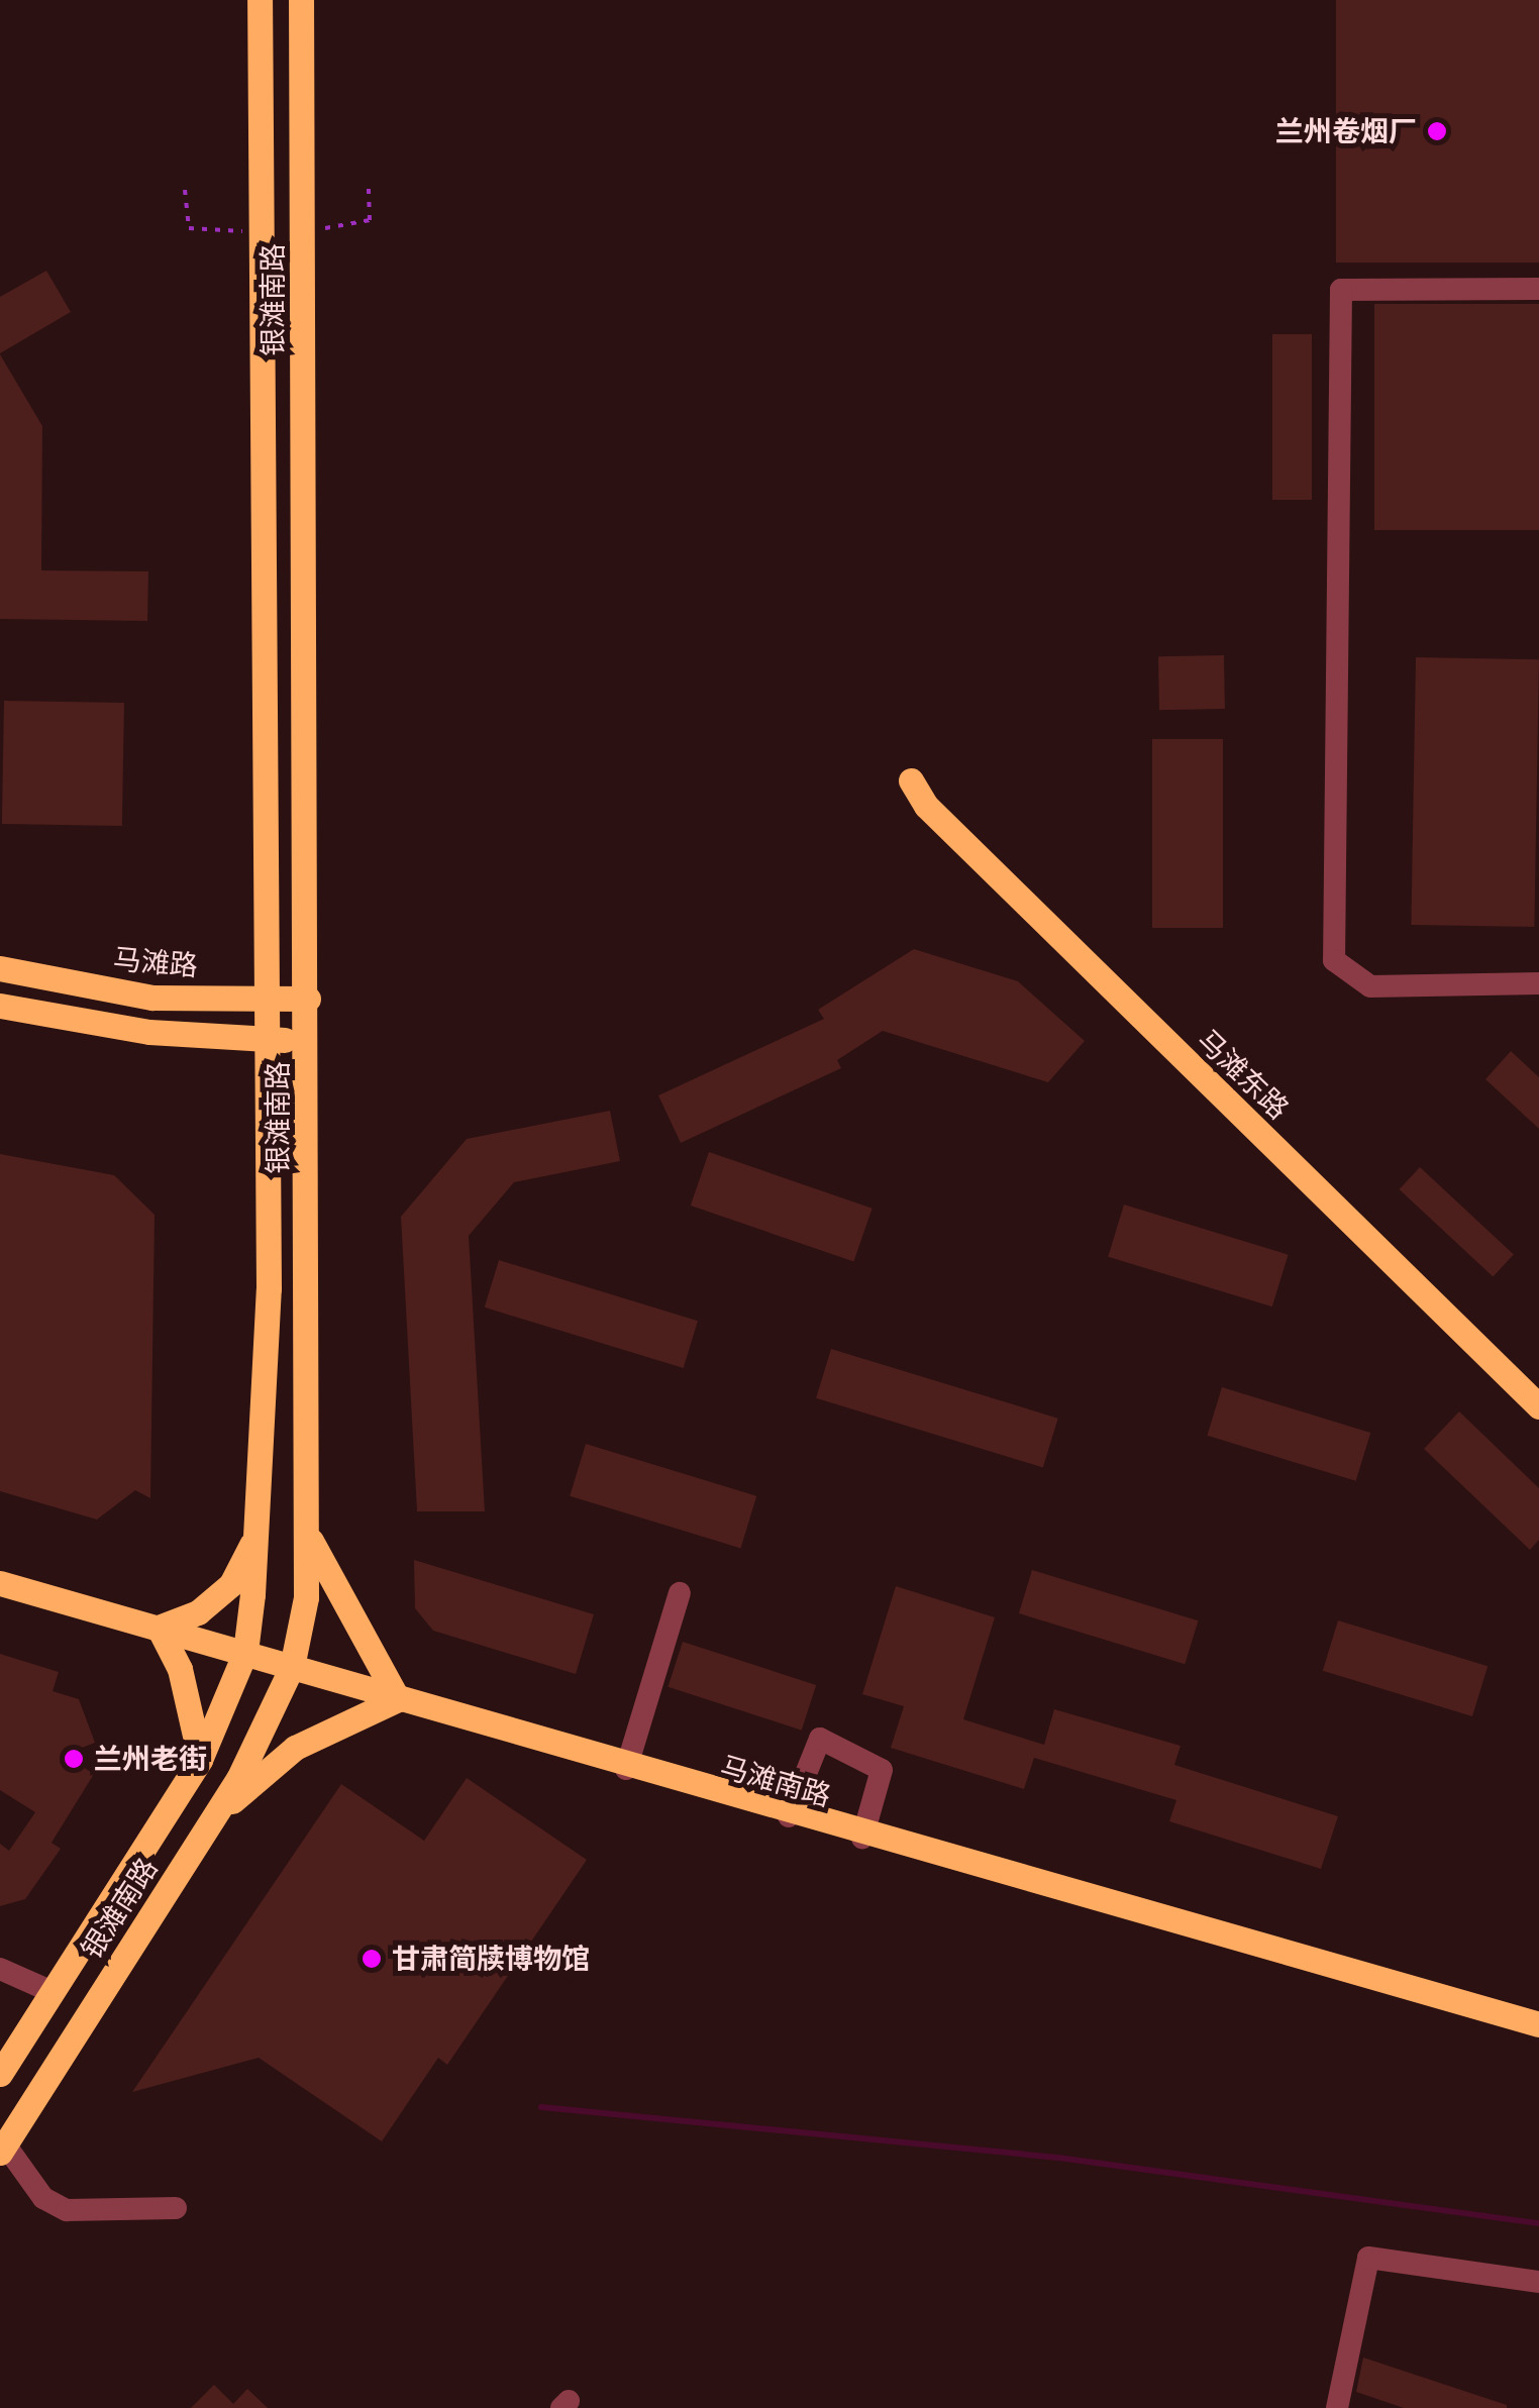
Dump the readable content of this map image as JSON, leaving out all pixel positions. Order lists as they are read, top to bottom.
{
  "streets": {
    "main road": [
      "银滩南路",
      "马滩路",
      "马滩东路",
      "马滩南路"
    ]
  },
  "crossings": [
    ["银滩南路", "马滩路"],
    ["银滩南路", "马滩南路"]
  ],
  "places": ["兰州卷烟厂", "兰州老街", "甘肃简牍博物馆"]
}
